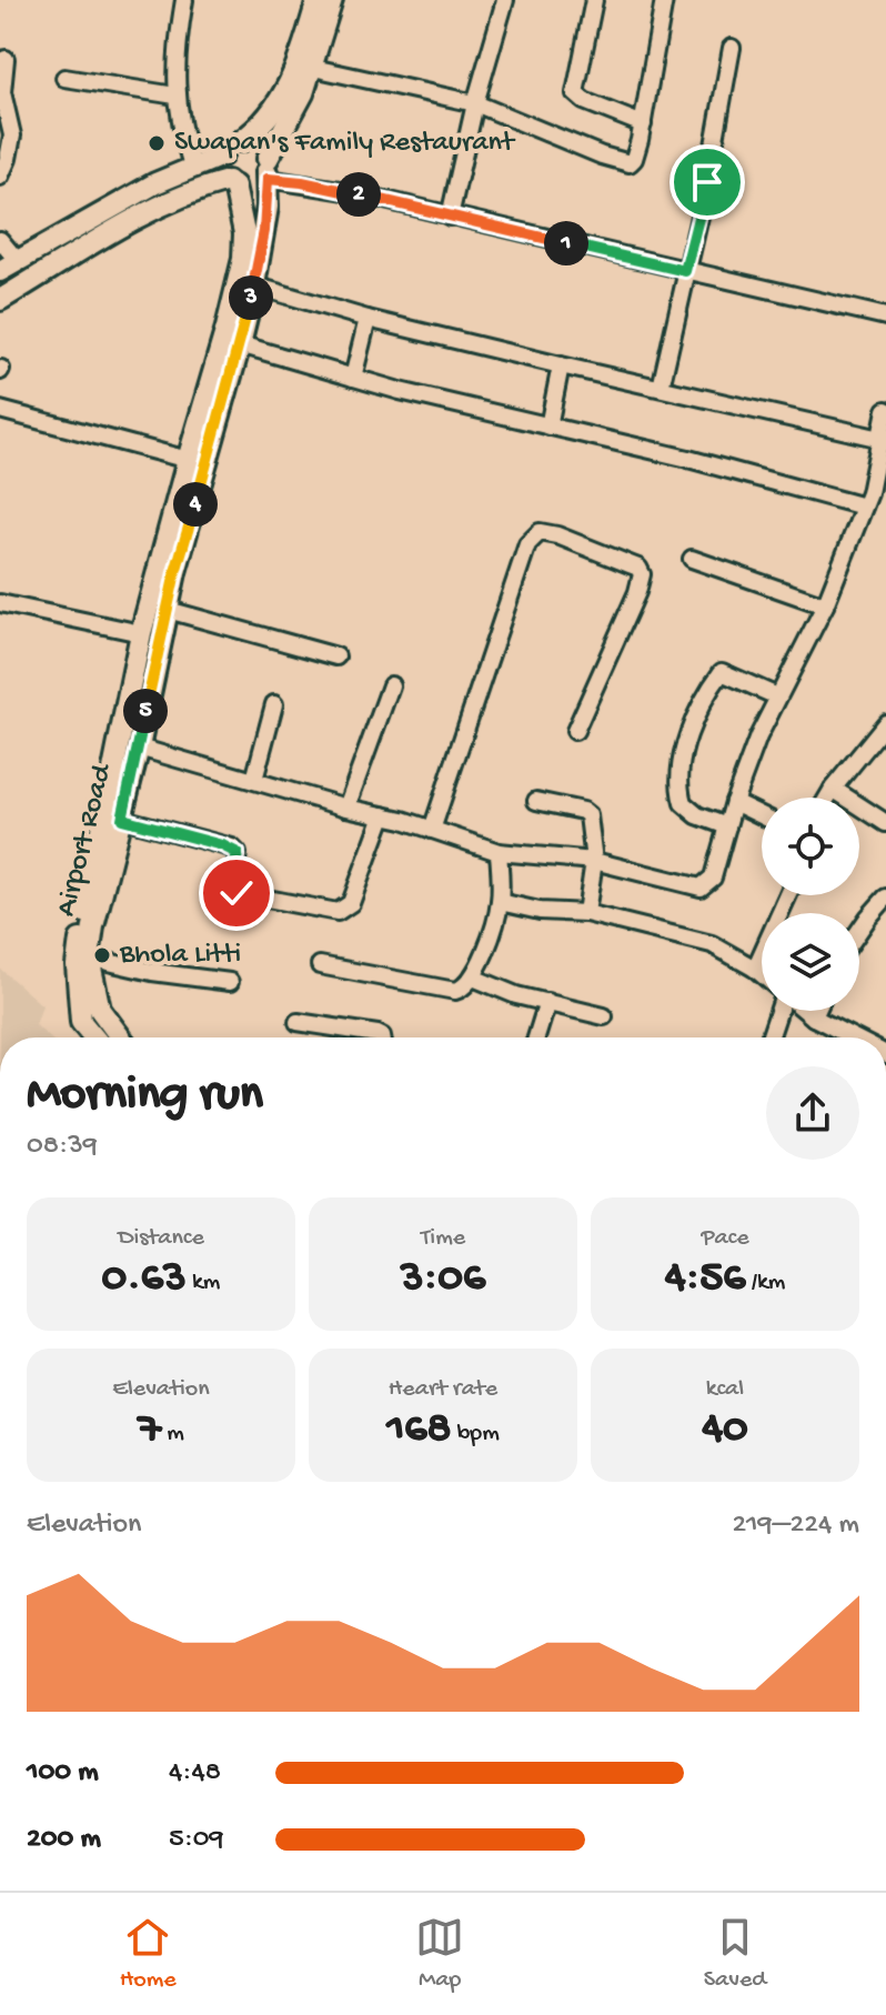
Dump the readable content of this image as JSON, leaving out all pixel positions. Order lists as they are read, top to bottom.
{
  "streets": {
    "street": ["Airport Road"]
  },
  "places": ["Swapan's Family Restaurant", "Bhola Litti"],
  "page": {
    "pins": [
      "2",
      "1",
      "3",
      "4",
      "5"
    ],
    "heading": ["Morning run", "08:39"],
    "stats": [
      ["Distance", "0.63 km"],
      ["Time", "3:06"],
      ["Pace", "4:56 /km"],
      ["Elevation", "7 m"],
      ["Heart rate", "168 bpm"],
      ["kcal", "40"]
    ],
    "chart": ["Elevation", "219–224 m"],
    "list": [
      {
        "name": "100 m",
        "note": "4:48"
      },
      {
        "name": "200 m",
        "note": "5:09"
      }
    ],
    "tabs": ["Home", "Map", "Saved"]
  }
}
